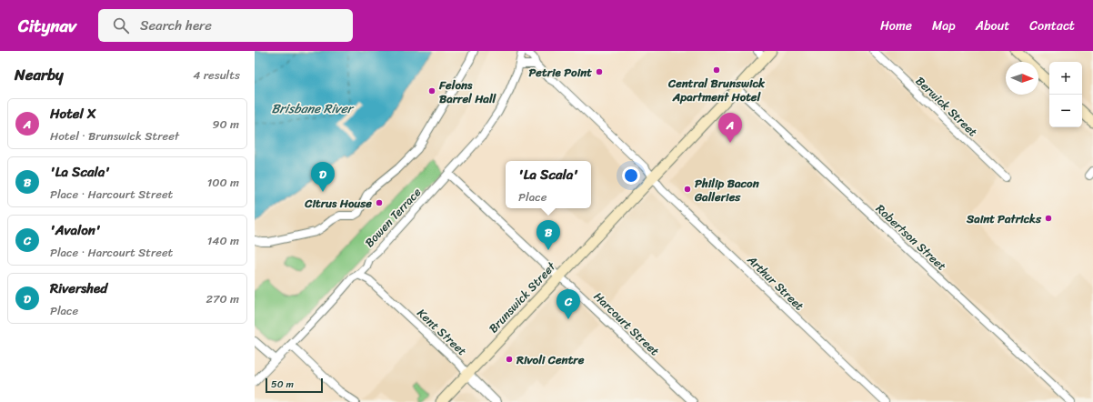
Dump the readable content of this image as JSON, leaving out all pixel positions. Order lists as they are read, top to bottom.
{
  "streets": {
    "main road": ["Brunswick Street"],
    "street": [
      "Berwick Street",
      "Bowen Terrace",
      "Robertson Street",
      "Arthur Street",
      "Harcourt Street",
      "Kent Street"
    ]
  },
  "crossings": [
    ["Bowen Terrace", "Harcourt Street"],
    ["Bowen Terrace", "Kent Street"],
    ["Robertson Street", "Brunswick Street"],
    ["Arthur Street", "Brunswick Street"],
    ["Brunswick Street", "Harcourt Street"],
    ["Brunswick Street", "Kent Street"]
  ],
  "water": ["Brisbane River"],
  "places": [
    "Central Brunswick Apartment Hotel",
    "Petrie Point",
    "Felons Barrel Hall",
    "Philip Bacon Galleries",
    "Citrus House",
    "Saint Patricks",
    "Rivoli Centre"
  ],
  "scale_bar": "50 m",
  "north": "right",
  "page": {
    "header": "Citynav",
    "search": "Search here",
    "nav": [
      "Home",
      "Map",
      "About",
      "Contact"
    ],
    "heading": ["Nearby", "4 results"],
    "map_buttons": ["+", "−"],
    "list": [
      {
        "mark": "A",
        "name": "Hotel X",
        "note": "Hotel · Brunswick Street",
        "value": "90 m"
      },
      {
        "mark": "B",
        "name": "'La Scala'",
        "note": "Place · Harcourt Street",
        "value": "100 m"
      },
      {
        "mark": "C",
        "name": "'Avalon'",
        "note": "Place · Harcourt Street",
        "value": "140 m"
      },
      {
        "mark": "D",
        "name": "Rivershed",
        "note": "Place",
        "value": "270 m"
      }
    ],
    "pins": [
      "A",
      "D",
      "B",
      "C"
    ],
    "popup": ["'La Scala'", "Place"],
    "scale": "50 m"
  }
}
